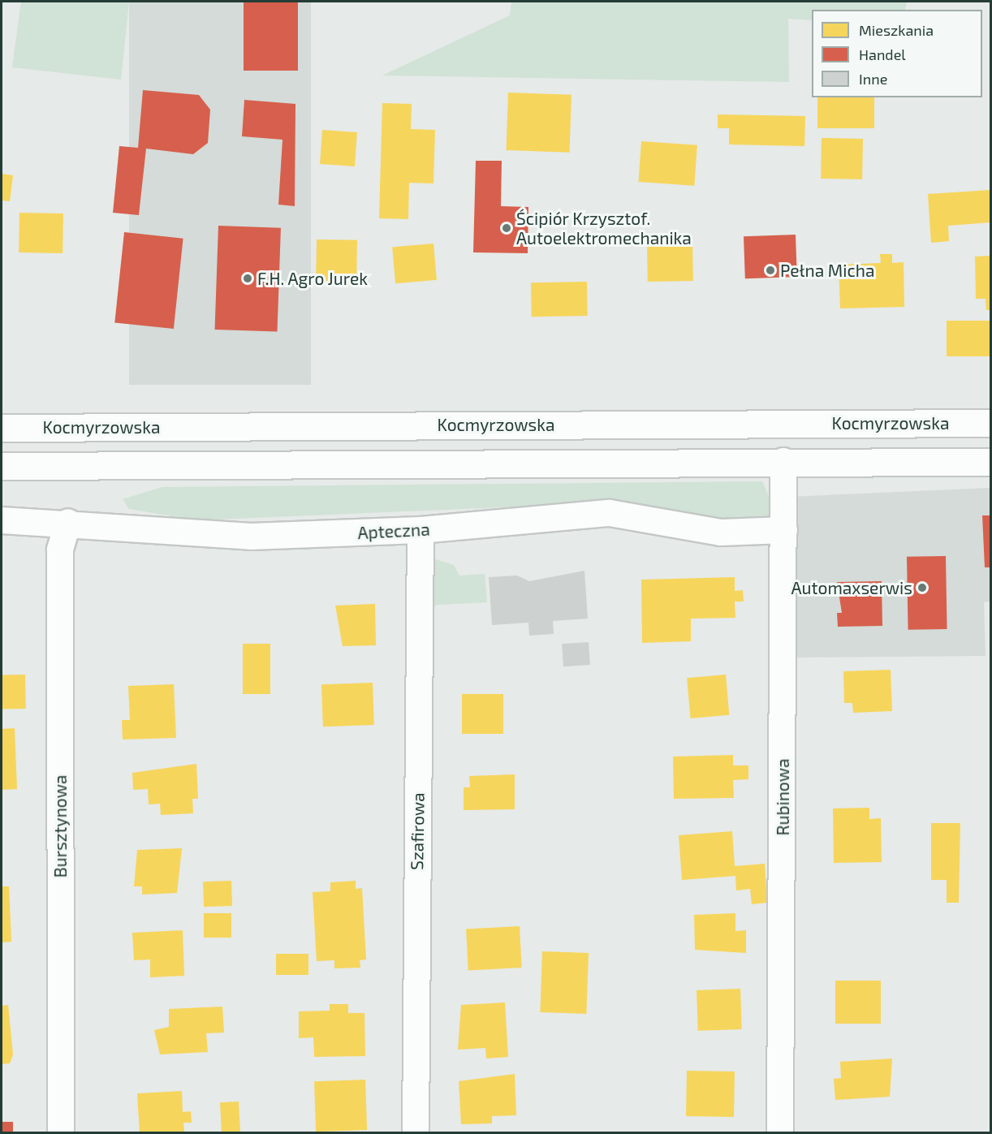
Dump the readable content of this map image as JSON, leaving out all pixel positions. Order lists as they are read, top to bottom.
{
  "streets": {
    "main road": ["Kocmyrzowska"],
    "street": [
      "Apteczna",
      "Rubinowa",
      "Bursztynowa",
      "Szafirowa"
    ]
  },
  "crossings": [
    ["Apteczna", "Rubinowa"],
    ["Apteczna", "Bursztynowa"],
    ["Apteczna", "Szafirowa"]
  ],
  "places": [
    "Ścipiór Krzysztof. Autoelektromechanika",
    "Pełna Micha",
    "F.H. Agro Jurek",
    "Automaxserwis"
  ],
  "legend": ["Mieszkania", "Handel", "Inne"]
}
